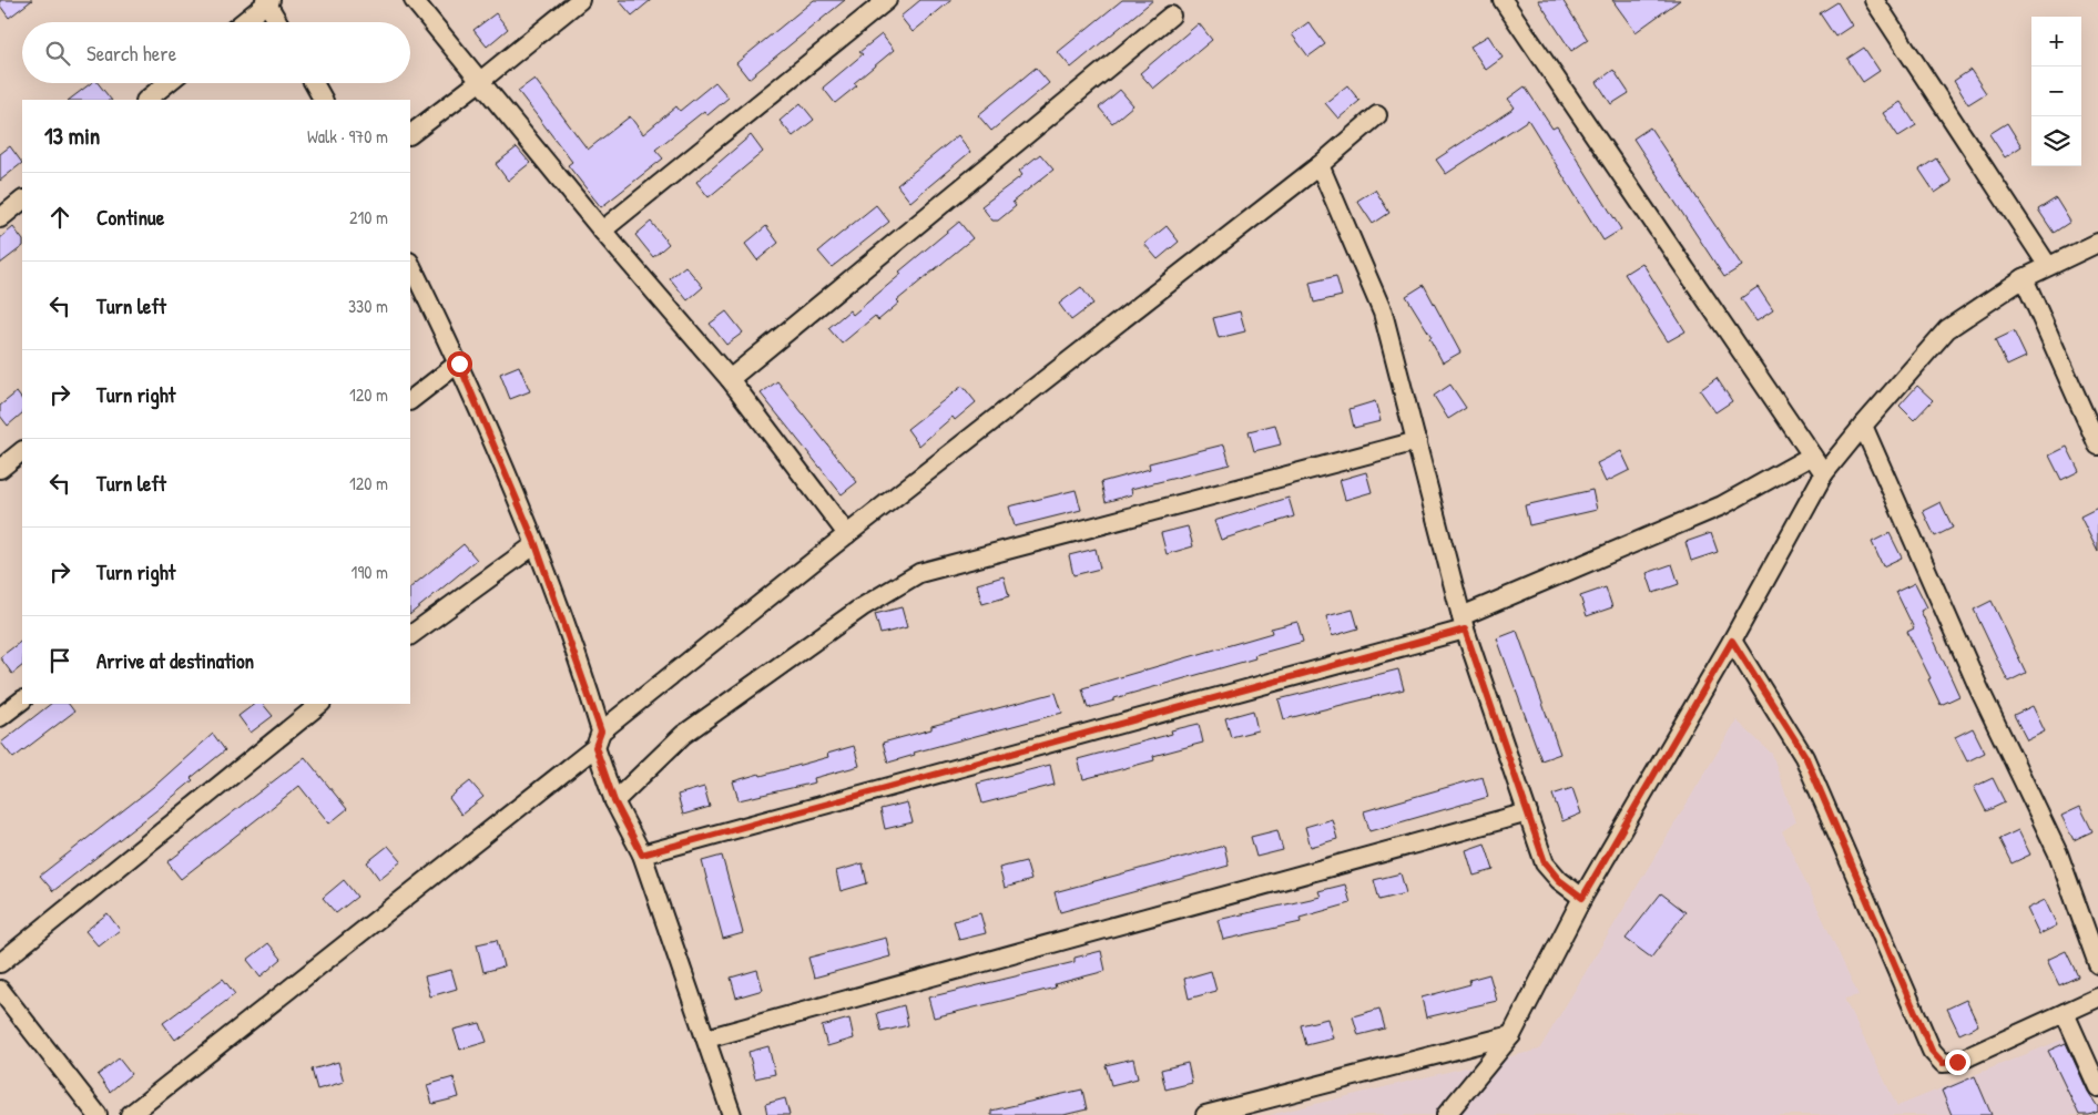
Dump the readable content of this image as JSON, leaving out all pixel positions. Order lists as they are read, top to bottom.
{
  "page": {
    "map_buttons": ["+", "−"],
    "search": "Search here",
    "heading": ["13 min", "Walk · 970 m"],
    "list": [
      ["Continue", "210 m"],
      ["Turn left", "330 m"],
      ["Turn right", "120 m"],
      ["Turn left", "120 m"],
      ["Turn right", "190 m"],
      "Arrive at destination"
    ]
  }
}
